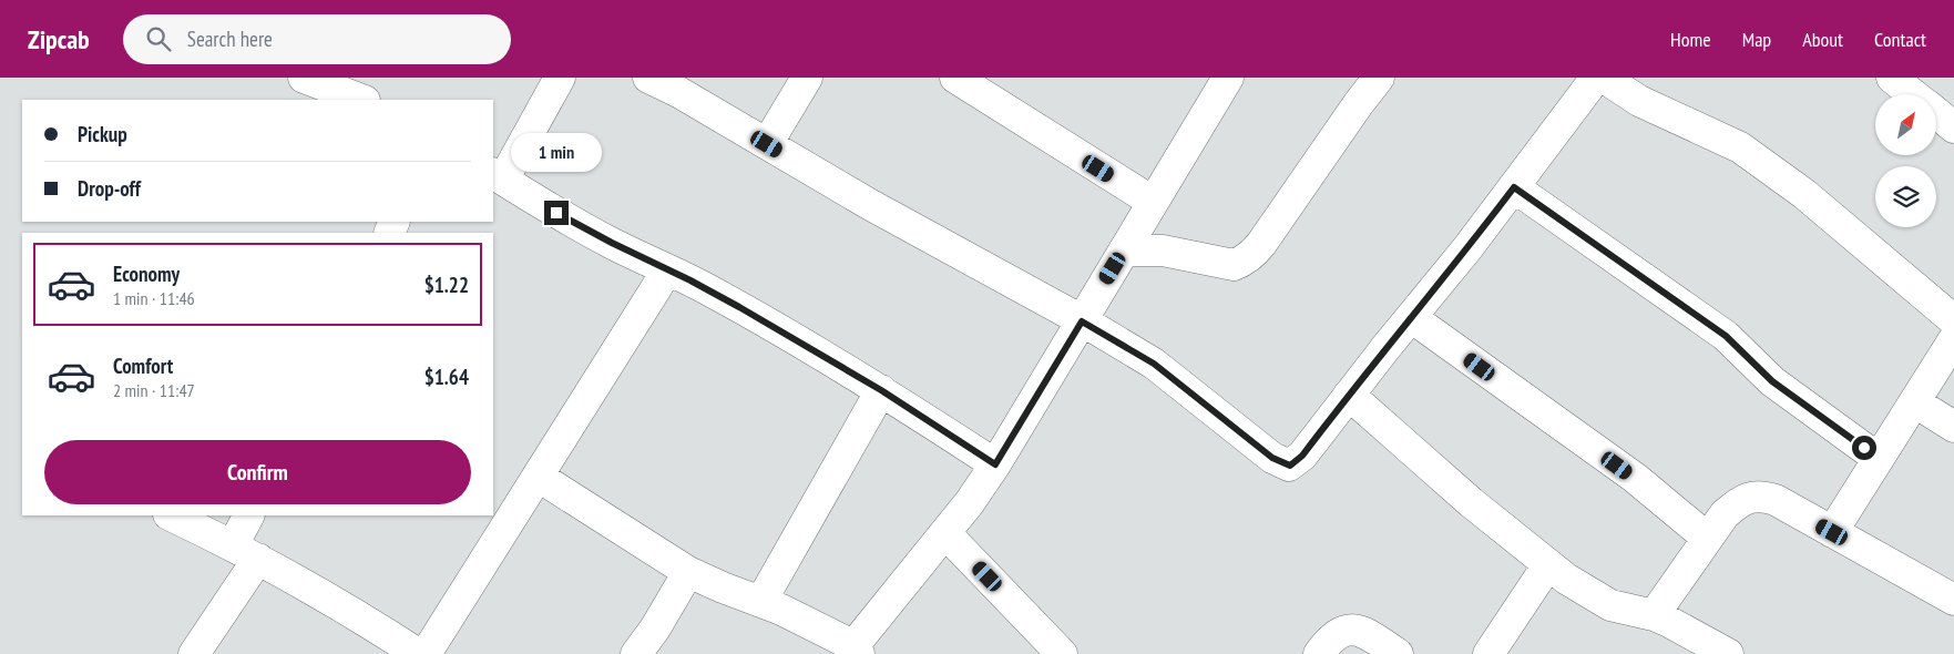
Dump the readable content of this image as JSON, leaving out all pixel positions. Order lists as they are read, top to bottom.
{
  "north": "top right",
  "page": {
    "header": "Zipcab",
    "search": "Search here",
    "nav": [
      "Home",
      "Map",
      "About",
      "Contact"
    ],
    "banner": ["Pickup", "Drop-off"],
    "bubble": "1 min",
    "list": [
      {
        "name": "Economy",
        "note": "1 min · 11:46",
        "value": "$1.22"
      },
      {
        "name": "Comfort",
        "note": "2 min · 11:47",
        "value": "$1.64"
      }
    ],
    "buttons": "Confirm"
  }
}
